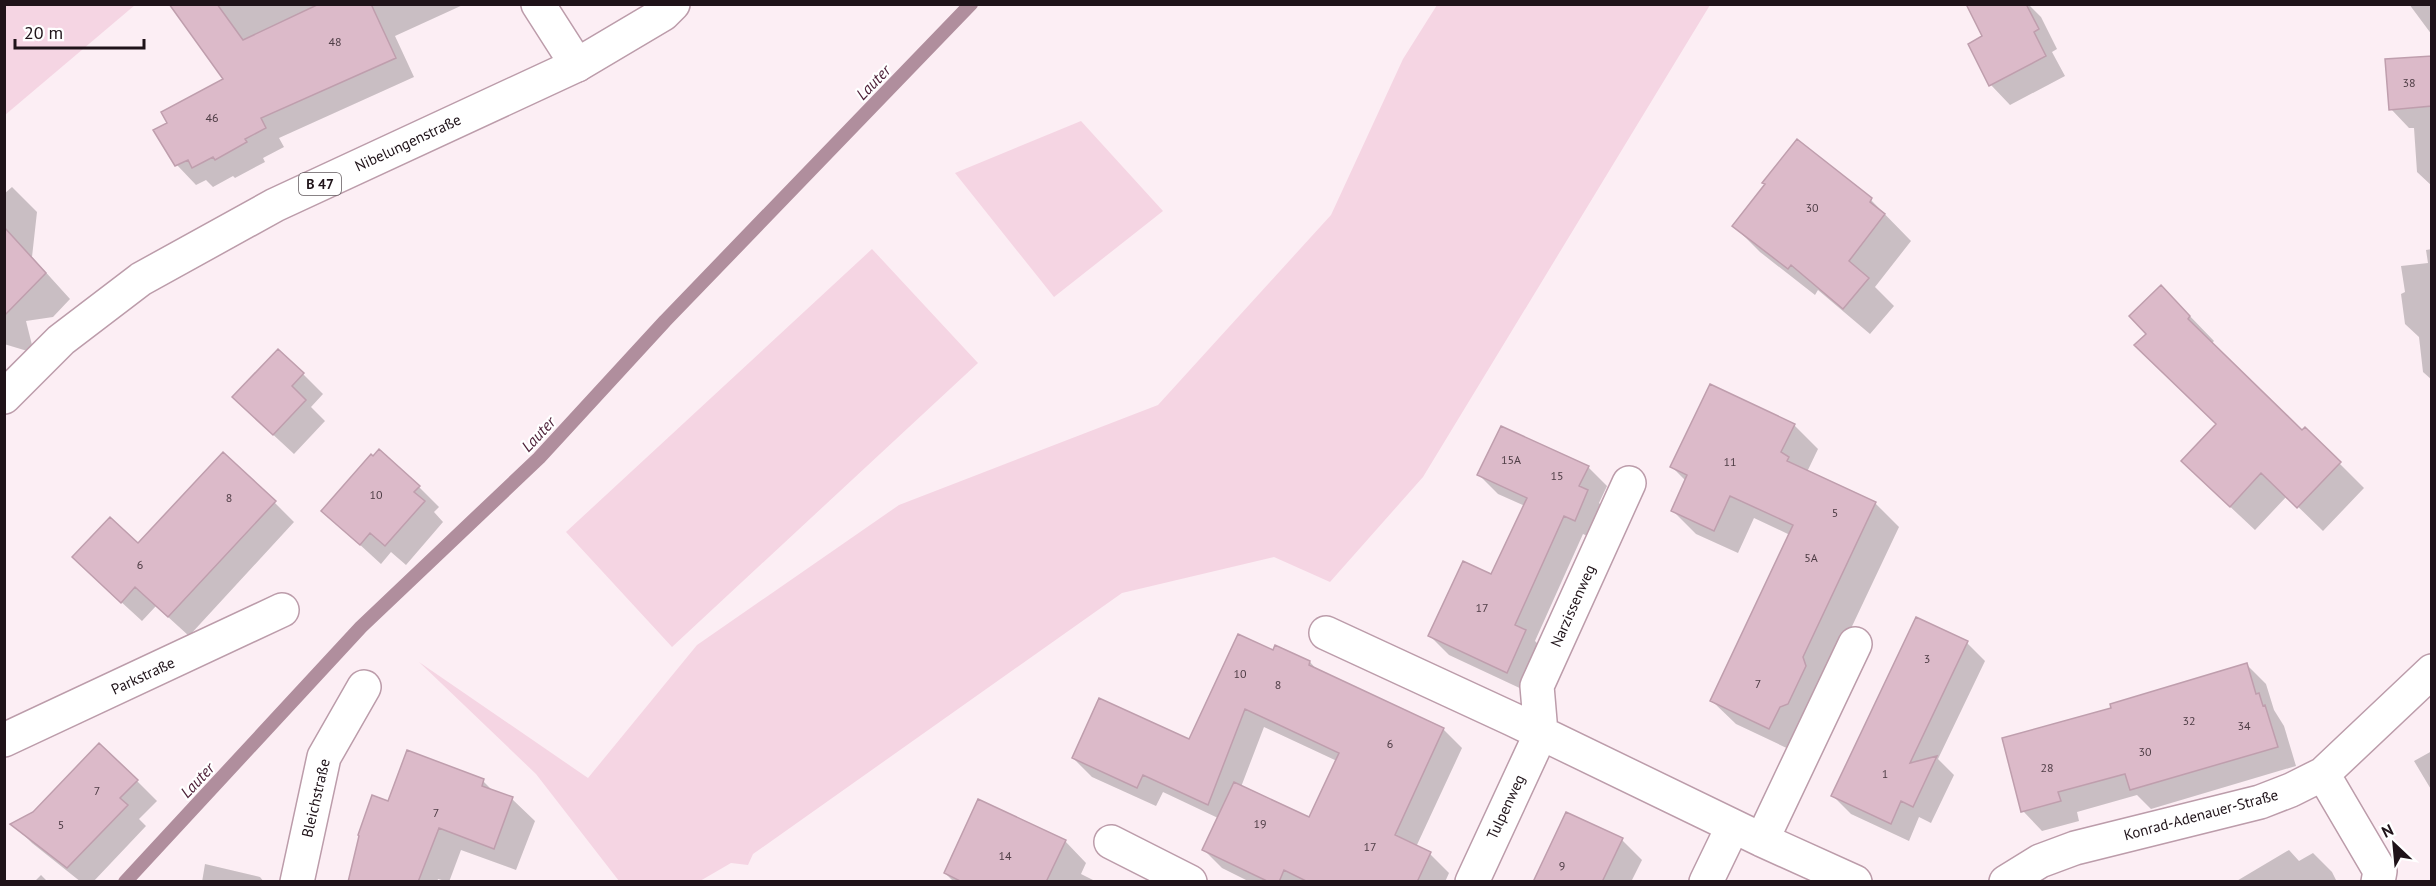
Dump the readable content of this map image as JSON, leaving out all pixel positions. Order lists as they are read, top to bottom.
{
  "streets": {
    "street": [
      "Nibelungenstraße",
      "B 47",
      "Narzissenweg",
      "Parkstraße",
      "Bleichstraße",
      "Tulpenweg",
      "Konrad-Adenauer-Straße"
    ]
  },
  "crossings": [
    ["Narzissenweg", "Tulpenweg"]
  ],
  "water": ["Lauter"],
  "house_numbers": [
    "48",
    "38",
    "46",
    "30",
    "15A",
    "11",
    "15",
    "10",
    "8",
    "5",
    "5A",
    "6",
    "17",
    "3",
    "10",
    "7",
    "8",
    "32",
    "34",
    "6",
    "30",
    "28",
    "1",
    "7",
    "7",
    "19",
    "5",
    "17",
    "14",
    "9"
  ],
  "scale_bar": "20 m",
  "north": "top left"
}
